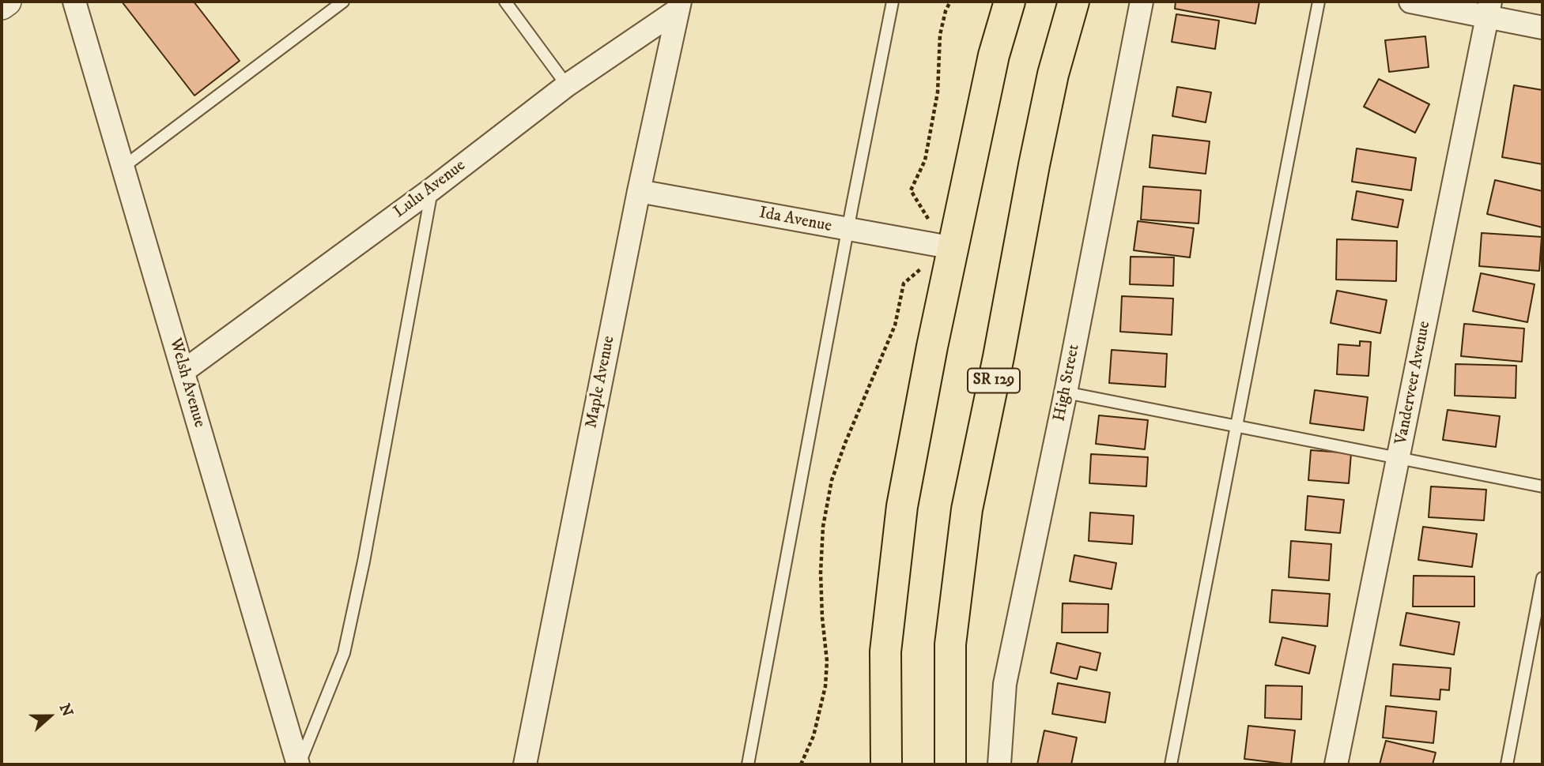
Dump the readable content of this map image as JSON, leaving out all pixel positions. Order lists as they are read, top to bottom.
{
  "streets": {
    "highway": ["SR 129"],
    "street": [
      "Lulu Avenue",
      "Ida Avenue",
      "Maple Avenue",
      "Welsh Avenue",
      "High Street",
      "Vanderveer Avenue"
    ]
  },
  "crossings": [
    ["Lulu Avenue", "Maple Avenue"],
    ["Lulu Avenue", "Welsh Avenue"],
    ["Ida Avenue", "Maple Avenue"]
  ],
  "north": "right"
}
